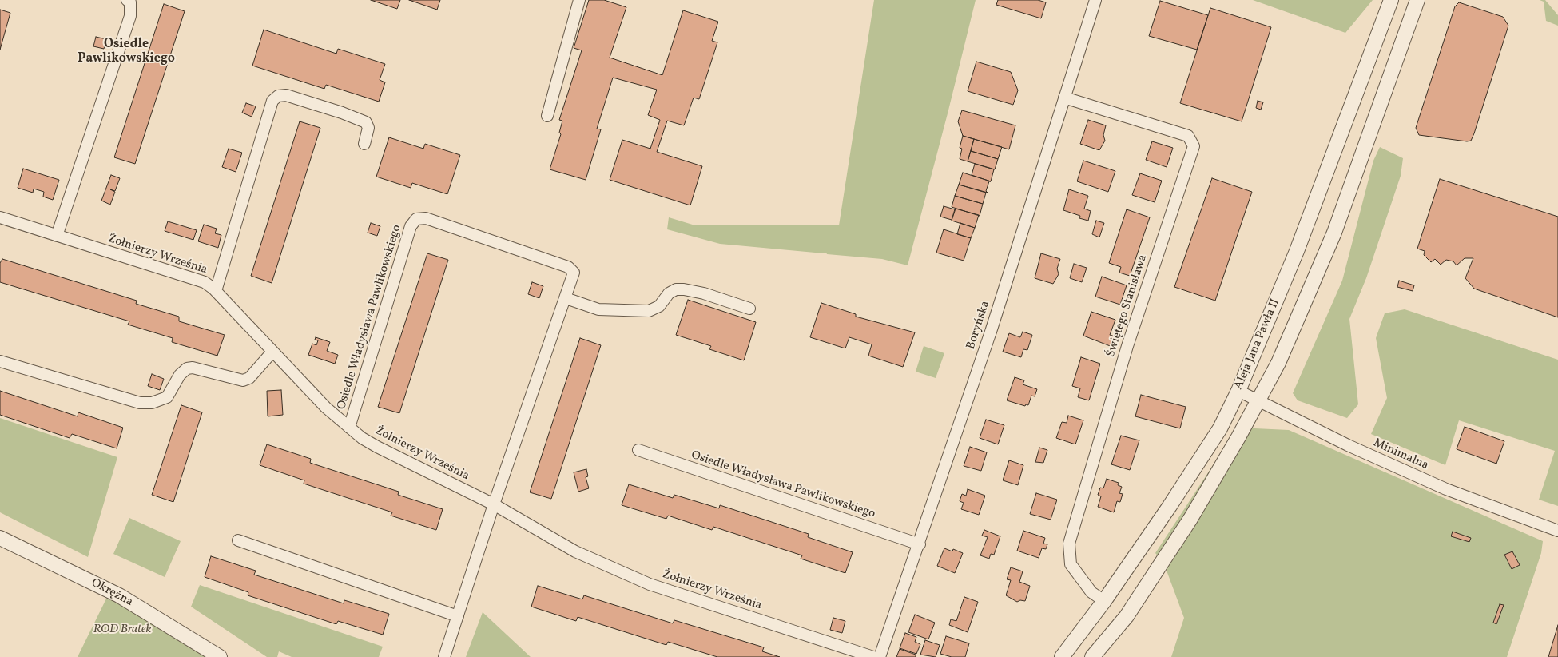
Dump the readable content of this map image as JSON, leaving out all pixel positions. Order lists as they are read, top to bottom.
{
  "streets": {
    "street": [
      "Żołnierzy Września",
      "Świętego Stanisława",
      "Osiedle Władysława Pawlikowskiego",
      "Boryńska",
      "Aleja Jana Pawła II",
      "Minimalna",
      "Okrężna"
    ]
  },
  "crossings": [
    ["Żołnierzy Września", "Osiedle Władysława Pawlikowskiego"],
    ["Świętego Stanisława", "Boryńska"],
    ["Świętego Stanisława", "Aleja Jana Pawła II"],
    ["Osiedle Władysława Pawlikowskiego", "Boryńska"],
    ["Aleja Jana Pawła II", "Minimalna"]
  ],
  "districts": ["Osiedle Pawlikowskiego"],
  "parks": ["ROD Bratek"]
}
